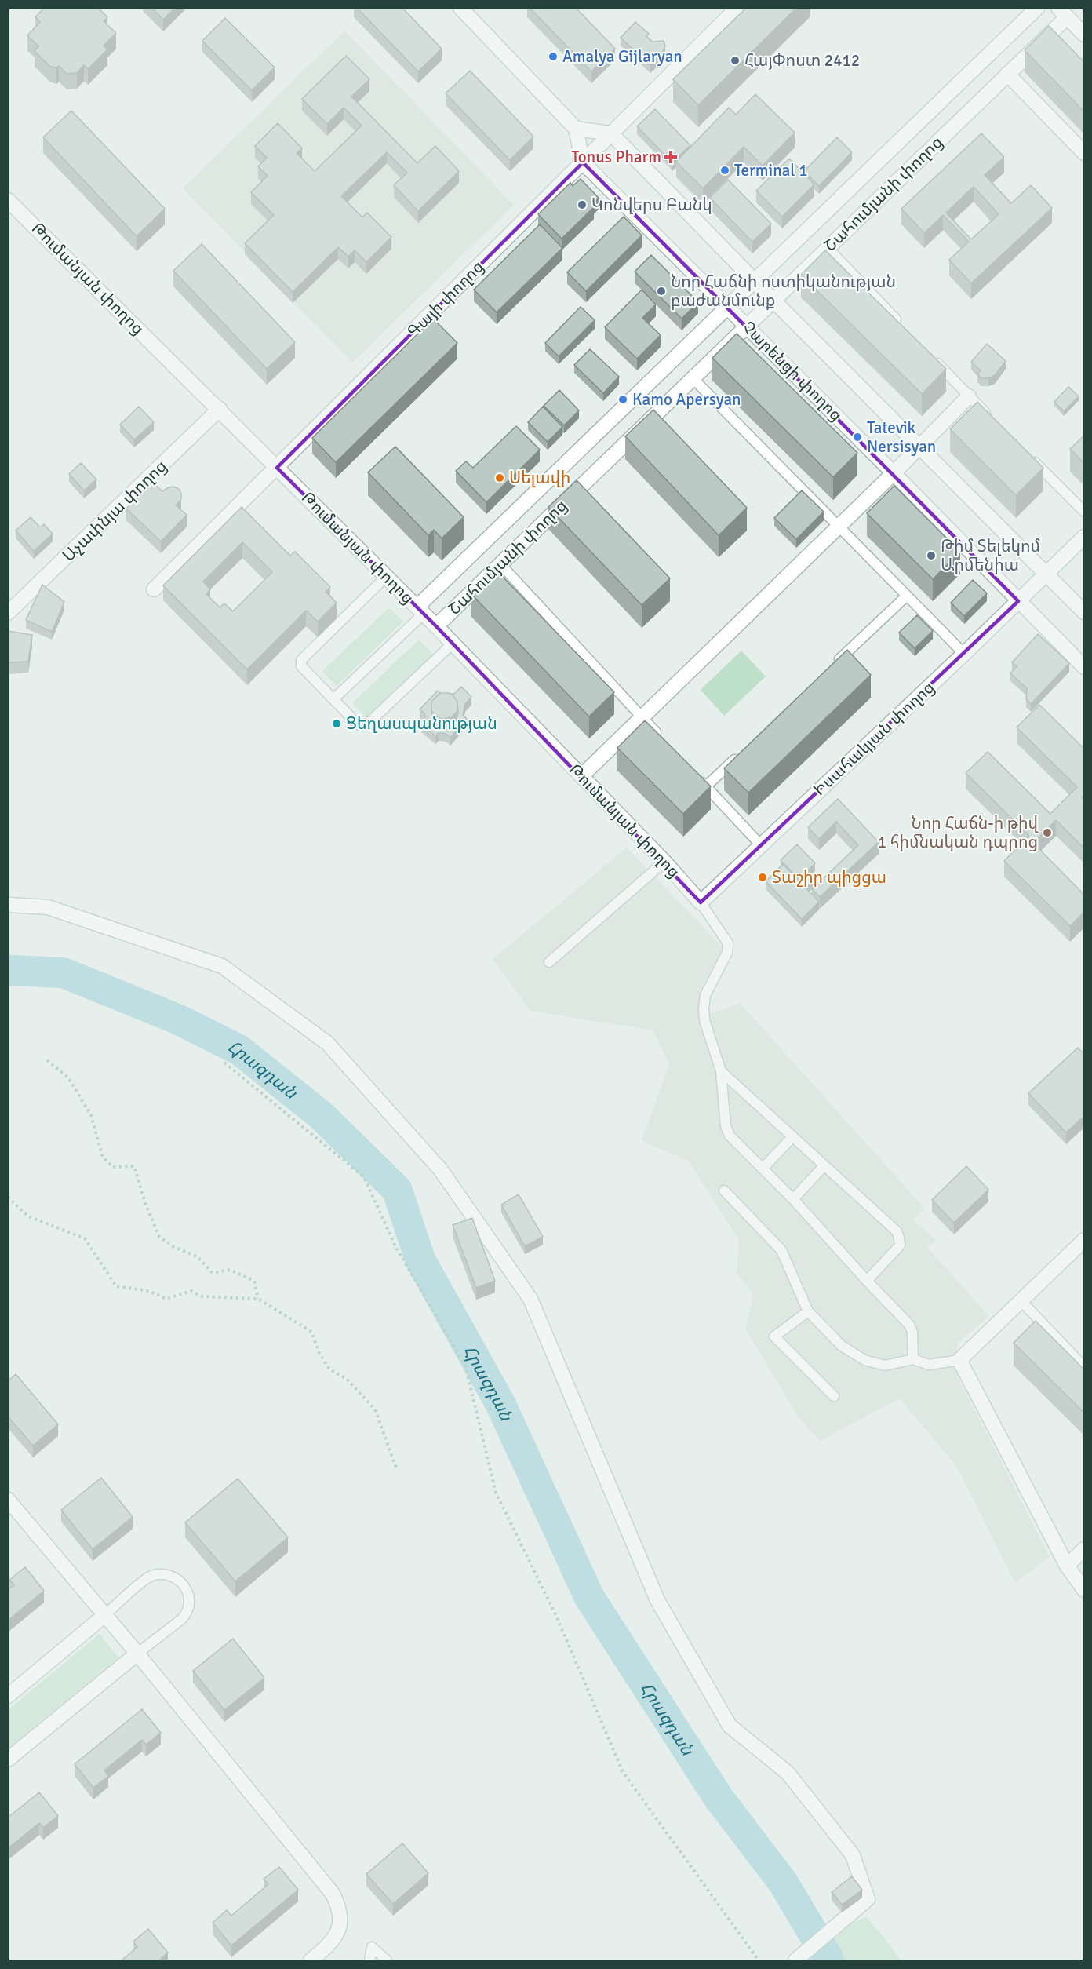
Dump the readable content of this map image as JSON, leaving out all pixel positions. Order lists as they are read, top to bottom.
{
  "streets": {
    "street": [
      "Շահումյանի փողոց",
      "Թումանյան փողոց",
      "Գայի փողոց",
      "Չարենցի փողոց",
      "Աչափնյա փողոց",
      "Իսահակյան փողոց"
    ]
  },
  "crossings": [
    ["Շահումյանի փողոց", "Թումանյան փողոց"],
    ["Շահումյանի փողոց", "Չարենցի փողոց"],
    ["Թումանյան փողոց", "Գայի փողոց"],
    ["Թումանյան փողոց", "Աչափնյա փողոց"],
    ["Թումանյան փողոց", "Իսահակյան փողոց"],
    ["Գայի փողոց", "Չարենցի փողոց"],
    ["Չարենցի փողոց", "Իսահակյան փողոց"]
  ],
  "water": ["Հրազդան"],
  "places": {
    "other": [
      "Amalya Gijlaryan",
      "ՀայՓոստ 2412",
      "Terminal 1",
      "Կոնվերս Բանկ",
      "Նոր Հաճնի ոստիկանության բաժանմունք",
      "Kamo Apersyan",
      "Tatevik Nersisyan",
      "Սելավի",
      "Թիմ Տելեկոմ Արմենիա",
      "Ցեղասպանության",
      "Նոր Հաճն-ի թիվ 1 հիմնական դպրոց",
      "Տաշիր պիցցա"
    ],
    "health": ["Tonus Pharm"]
  }
}
